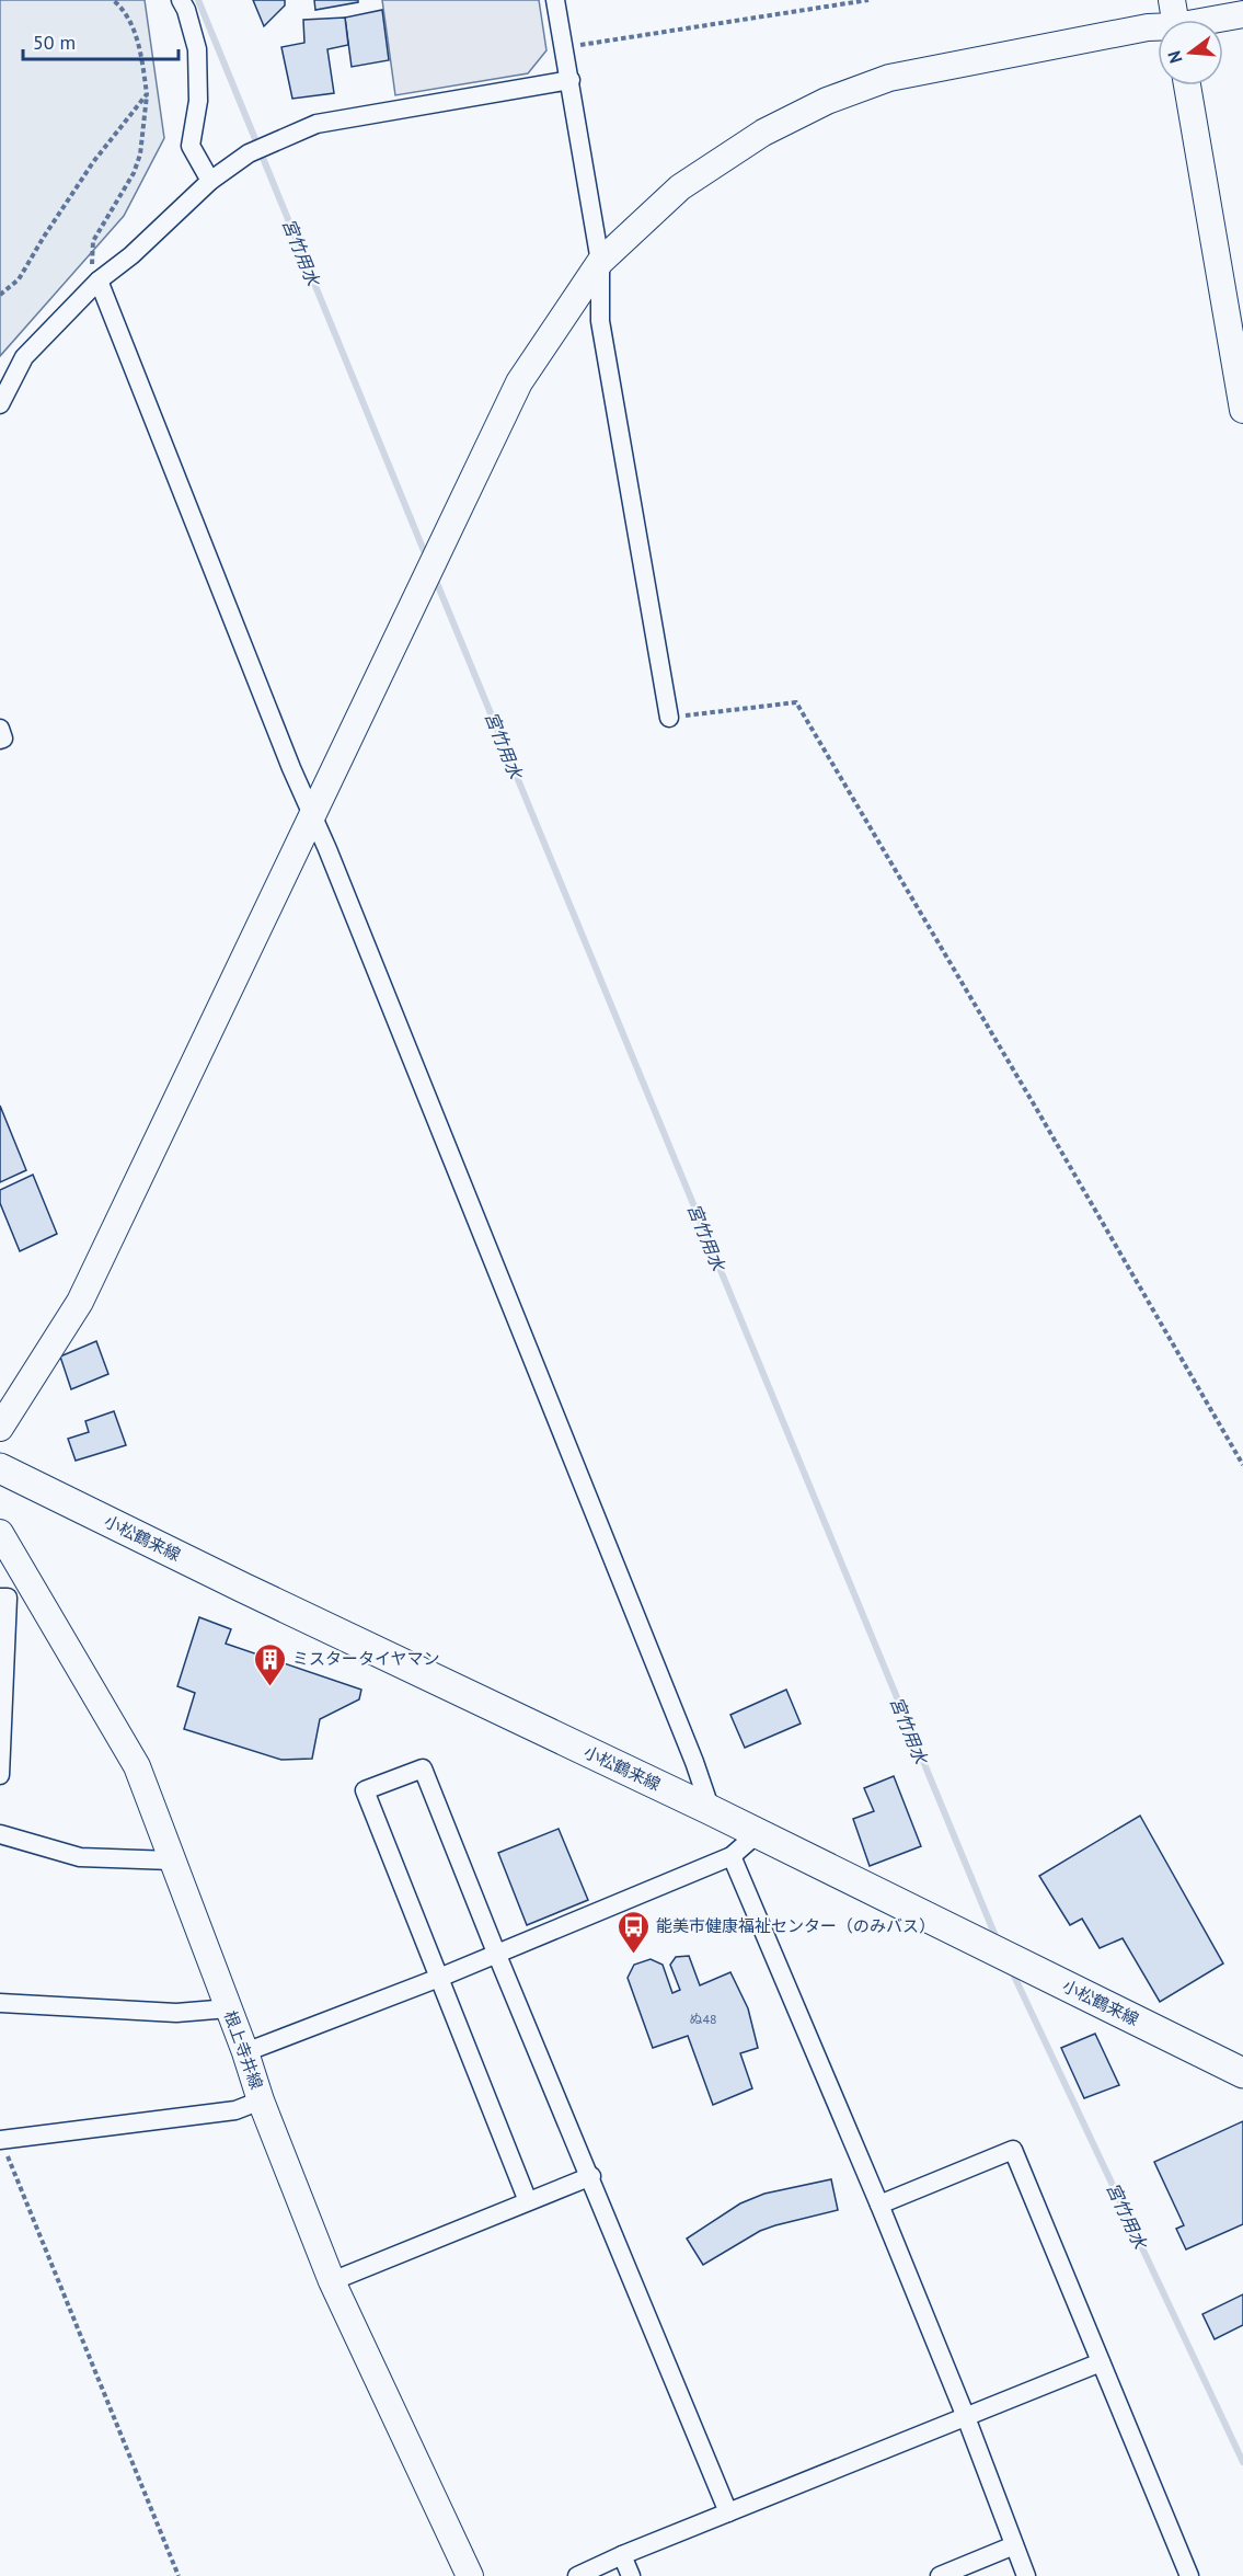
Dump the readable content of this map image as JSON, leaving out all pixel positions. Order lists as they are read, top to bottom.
{
  "streets": {
    "main road": ["小松鶴来線"],
    "street": ["根上寺井線"]
  },
  "water": ["宮竹用水"],
  "places": {
    "building": ["ミスタータイヤマン"],
    "bus stop": ["能美市健康福祉センター（のみバス）"]
  },
  "house_numbers": ["ぬ48"],
  "scale_bar": "50 m",
  "north": "left"
}
